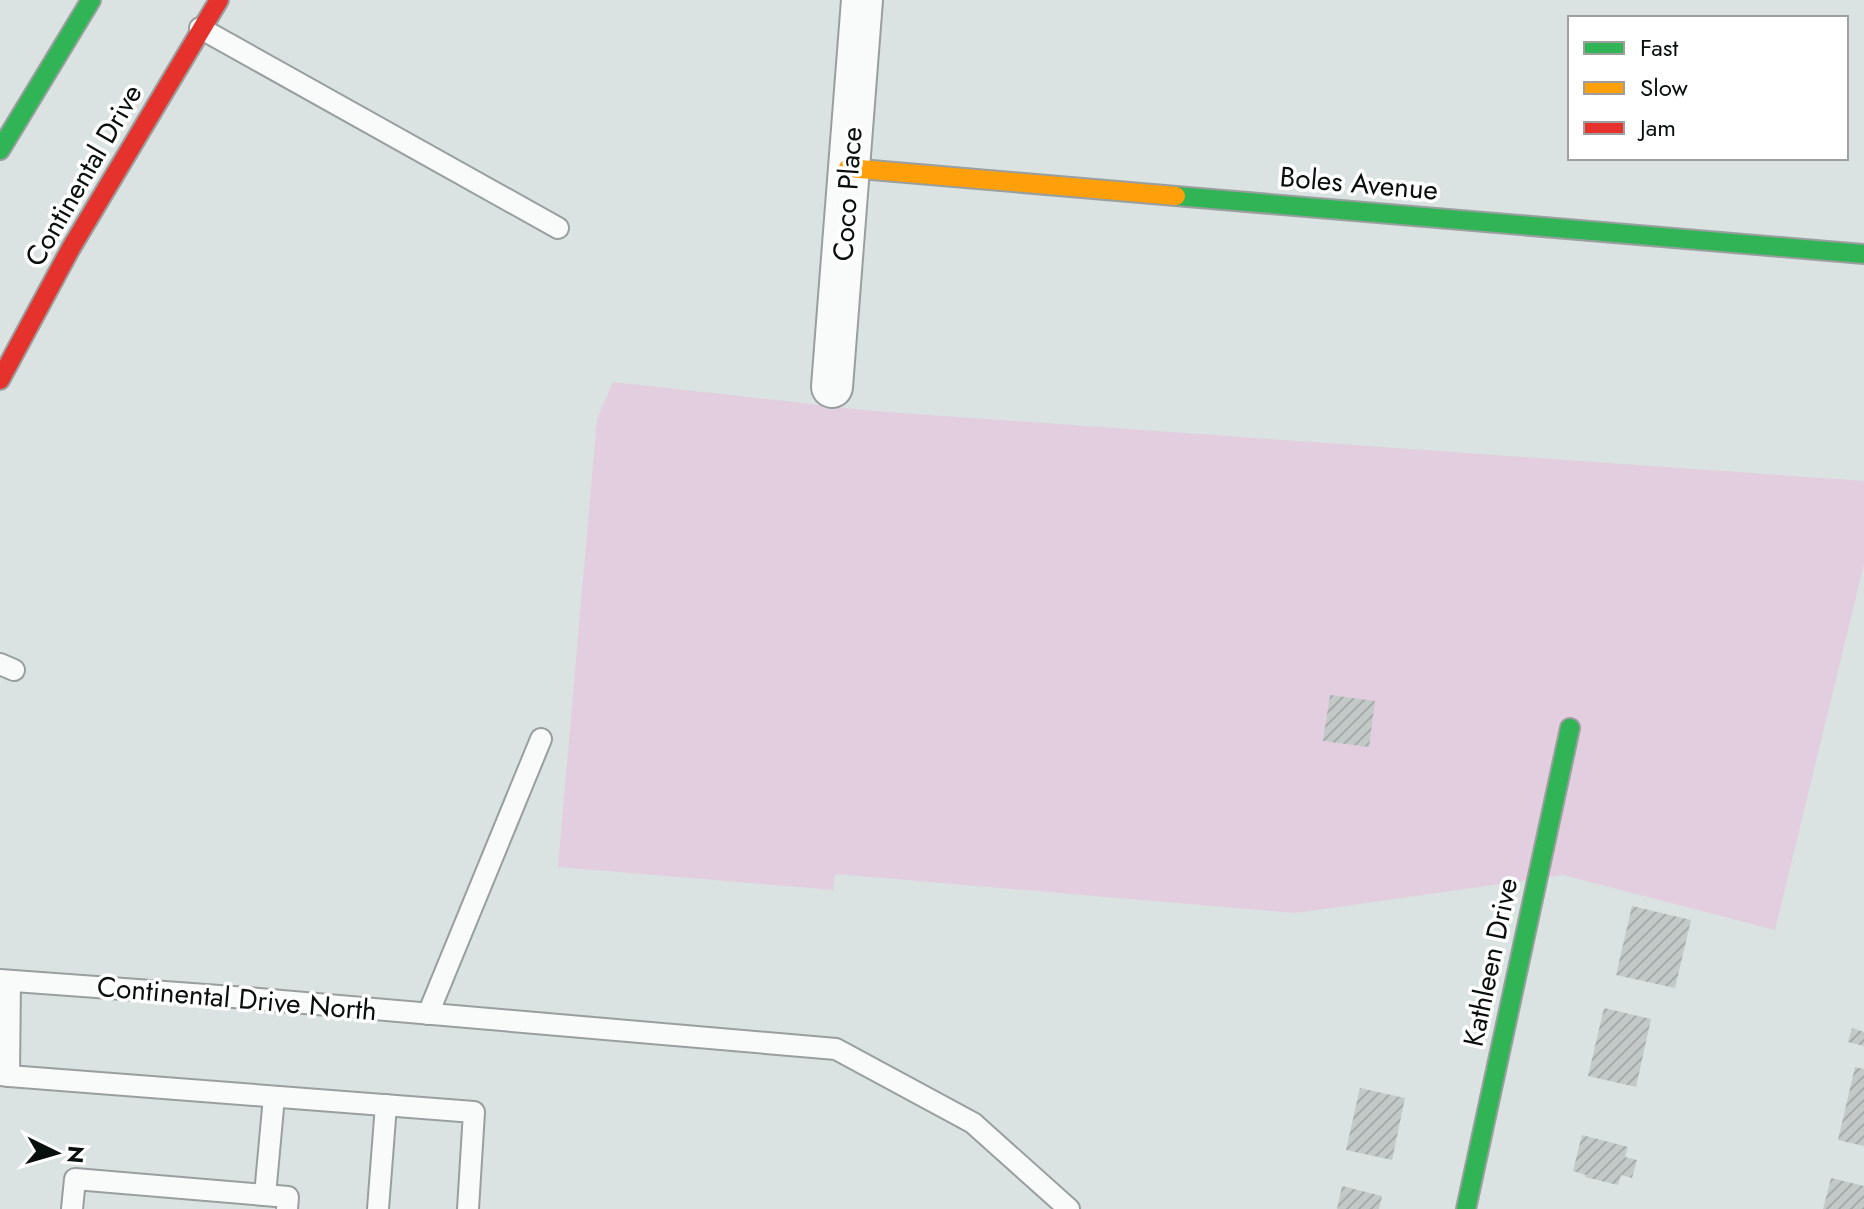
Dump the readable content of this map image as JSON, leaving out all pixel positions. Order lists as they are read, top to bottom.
{
  "streets": {
    "main road": ["Continental Drive", "Boles Avenue", "Kathleen Drive"],
    "street": ["Coco Place"],
    "lane": ["Continental Drive North"]
  },
  "crossings": [
    ["Boles Avenue", "Coco Place"]
  ],
  "legend": ["Fast", "Slow", "Jam"],
  "north": "right"
}
